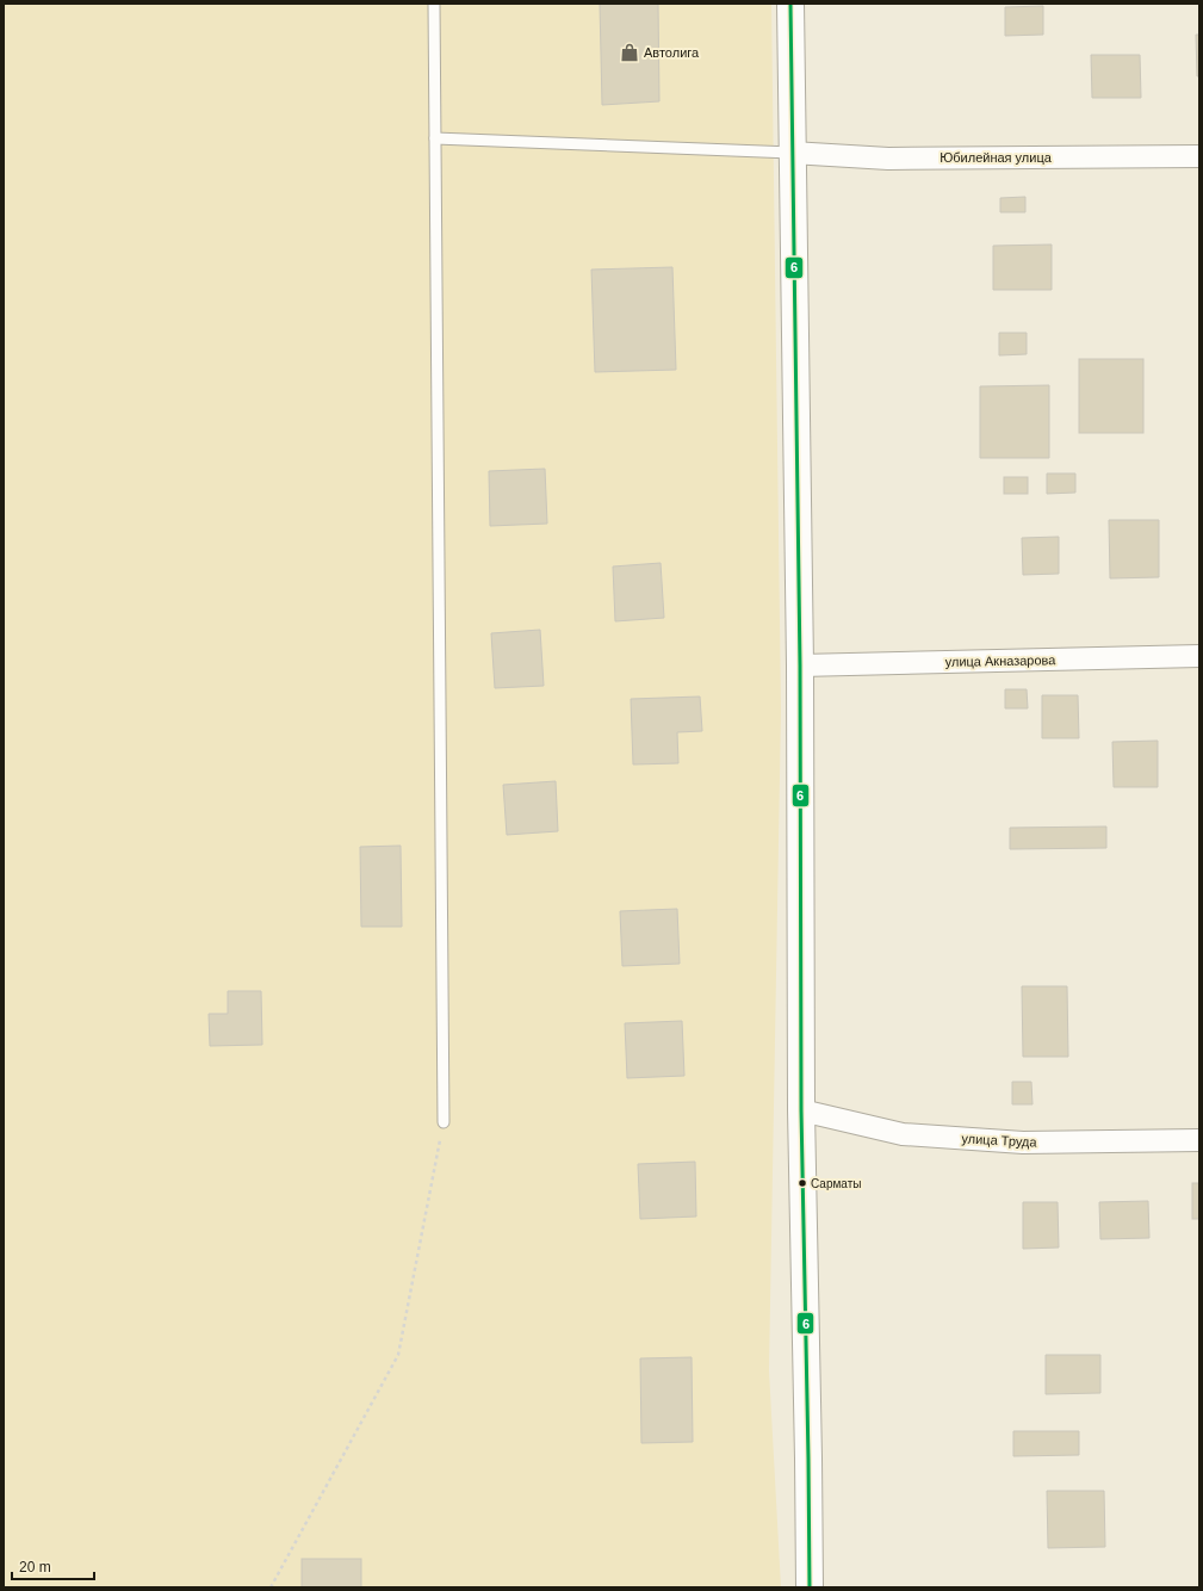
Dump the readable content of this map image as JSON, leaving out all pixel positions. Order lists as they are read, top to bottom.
{
  "streets": {
    "street": ["Юбилейная улица", "улица Акназарова", "улица Труда"]
  },
  "places": {
    "shop": ["Автолига"],
    "other": ["Сарматы"]
  },
  "lines": ["transit line 6"],
  "scale_bar": "20 m"
}
